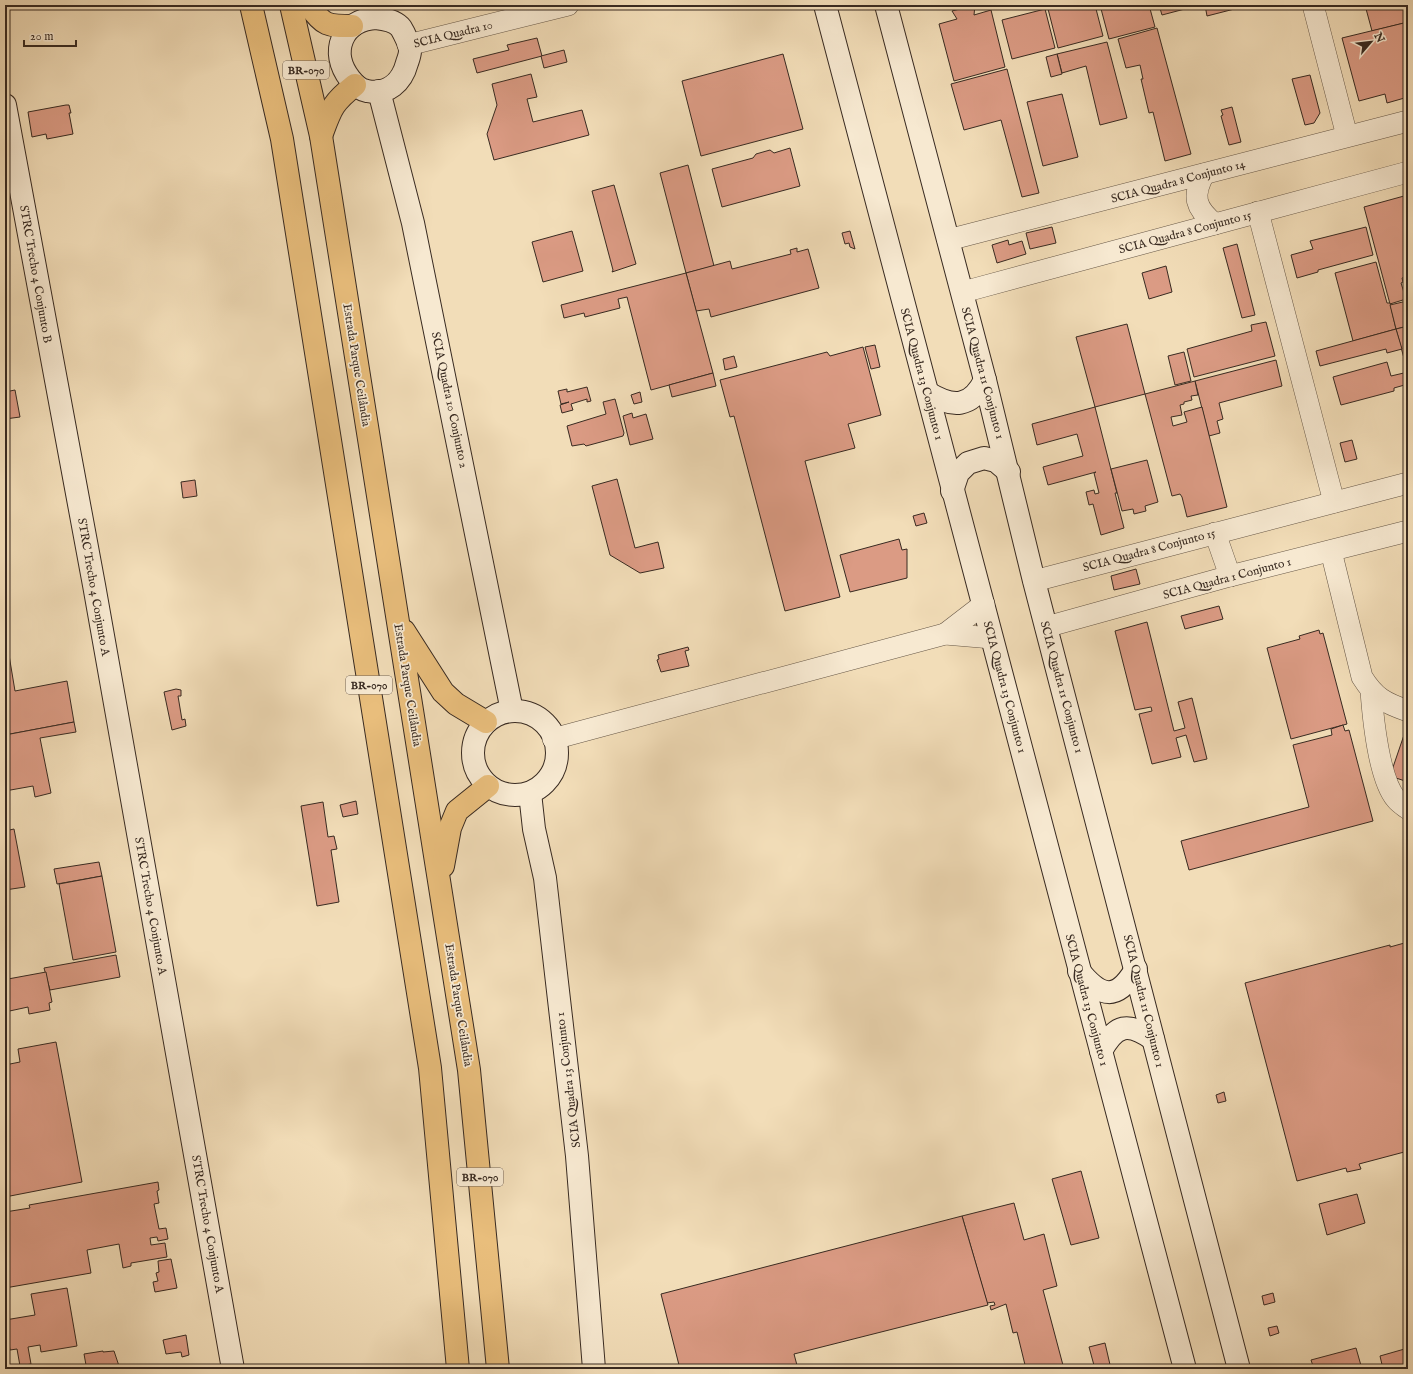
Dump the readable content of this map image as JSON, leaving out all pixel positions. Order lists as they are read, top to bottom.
{
  "streets": {
    "highway": ["BR-070", "Estrada Parque Ceilândia"],
    "street": [
      "SCIA Quadra 10",
      "SCIA Quadra 8 Conjunto 14",
      "SCIA Quadra 8 Conjunto 15",
      "STRC Trecho 4 Conjunto B",
      "SCIA Quadra 11 Conjunto 1",
      "SCIA Quadra 13 Conjunto 1",
      "SCIA Quadra 10 Conjunto 2",
      "SCIA Quadra 1 Conjunto 1",
      "STRC Trecho 4 Conjunto A"
    ]
  },
  "crossings": [
    ["SCIA Quadra 10", "SCIA Quadra 10 Conjunto 2"],
    ["SCIA Quadra 8 Conjunto 14", "SCIA Quadra 11 Conjunto 1"],
    ["SCIA Quadra 8 Conjunto 15", "SCIA Quadra 11 Conjunto 1"],
    ["STRC Trecho 4 Conjunto B", "STRC Trecho 4 Conjunto A"],
    ["SCIA Quadra 11 Conjunto 1", "SCIA Quadra 1 Conjunto 1"],
    ["SCIA Quadra 13 Conjunto 1", "SCIA Quadra 10 Conjunto 2"]
  ],
  "scale_bar": "20 m",
  "north": "top right"
}
